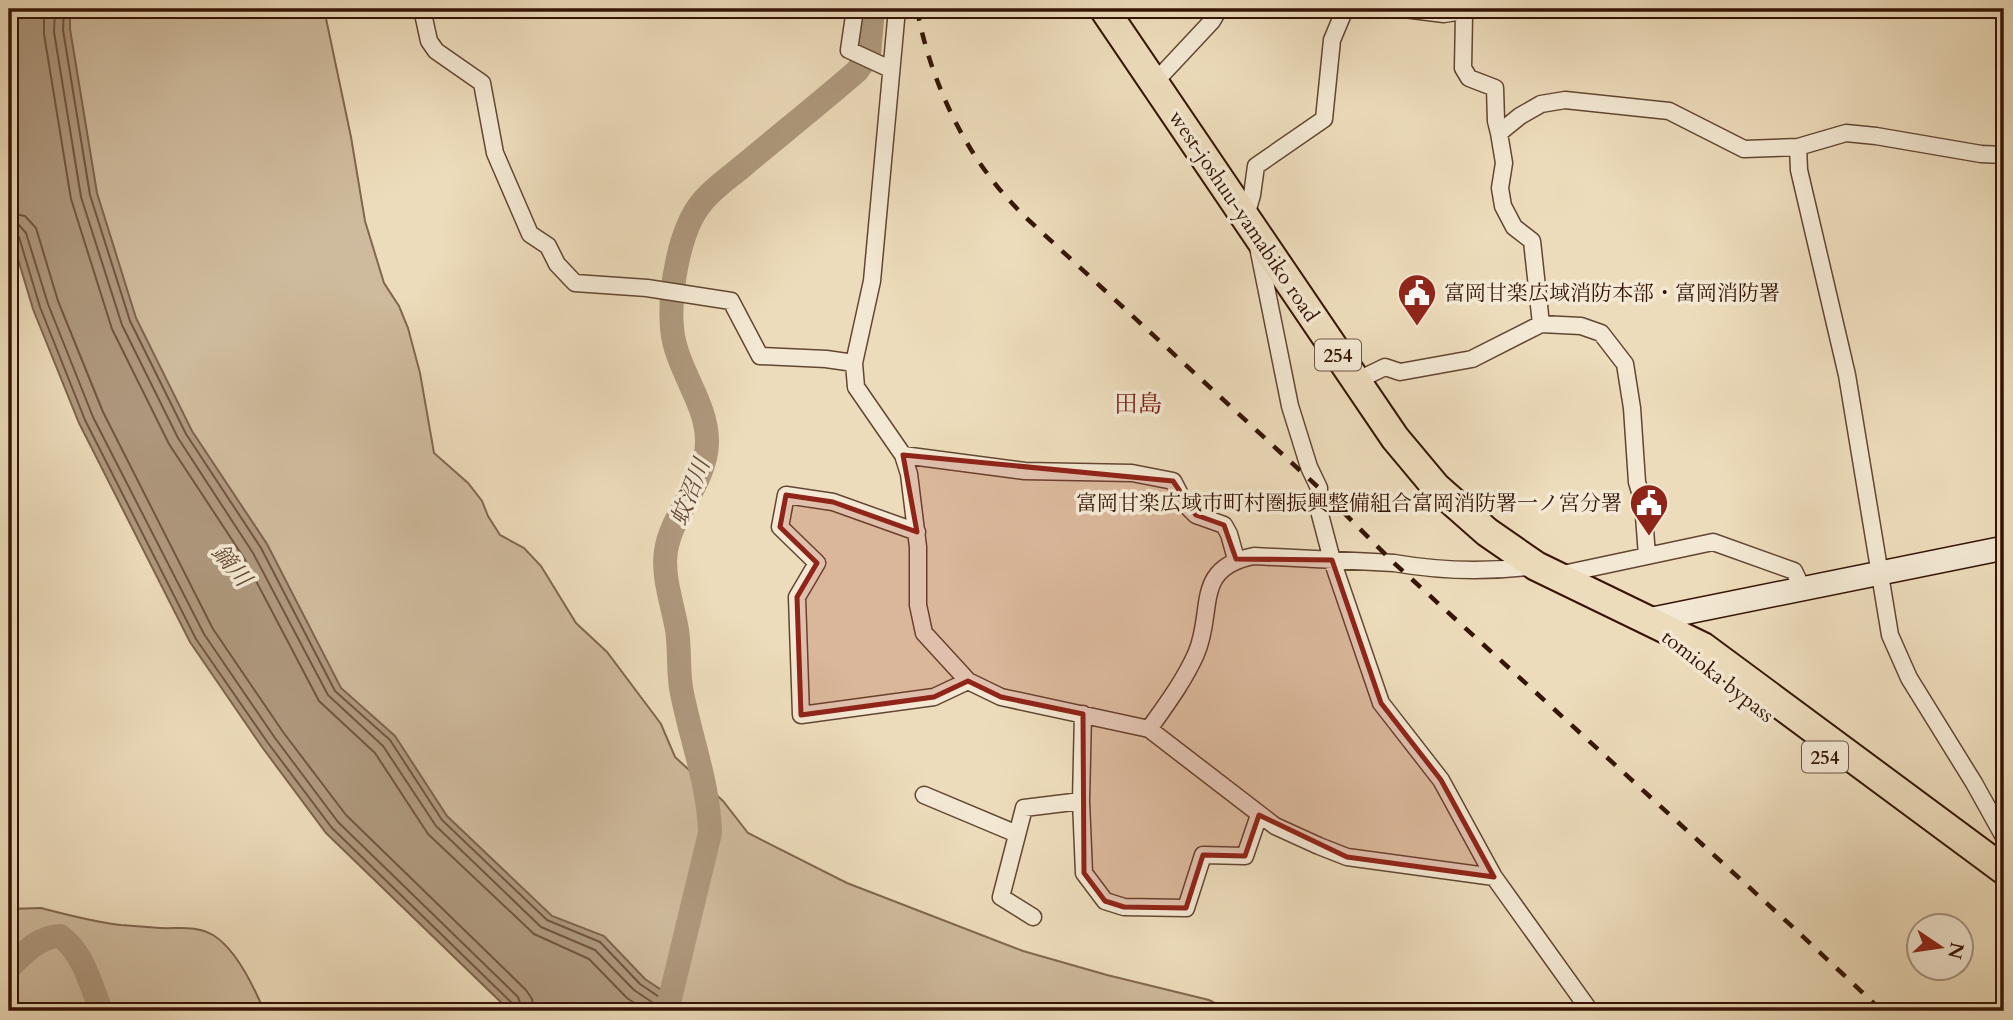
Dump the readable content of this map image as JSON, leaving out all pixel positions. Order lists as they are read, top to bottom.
{
  "streets": {
    "highway": ["west-joshuu-yamabiko road", "254", "tomioka bypass"]
  },
  "crossings": [
    ["west-joshuu-yamabiko road", "tomioka bypass"]
  ],
  "districts": ["田島"],
  "water": ["蚊沼川", "鏑川"],
  "places": {
    "public building": ["富岡甘楽広域消防本部・富岡消防署", "富岡甘楽広域市町村圏振興整備組合富岡消防署一ノ宮分署"]
  },
  "north": "right"
}
